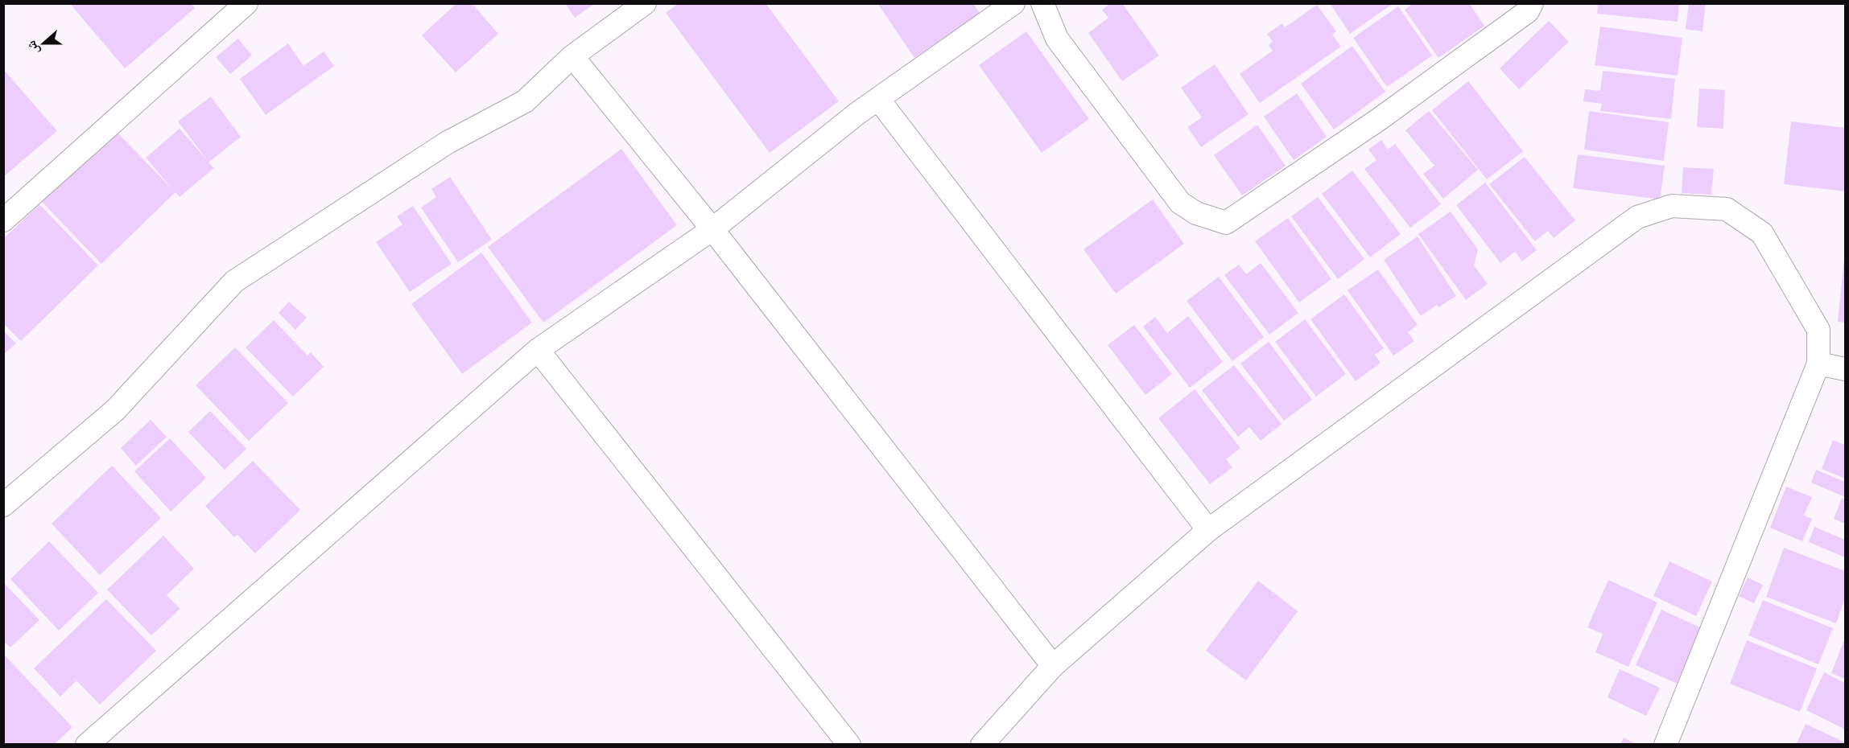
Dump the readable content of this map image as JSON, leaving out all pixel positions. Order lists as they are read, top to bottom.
{
  "north": "left"
}
